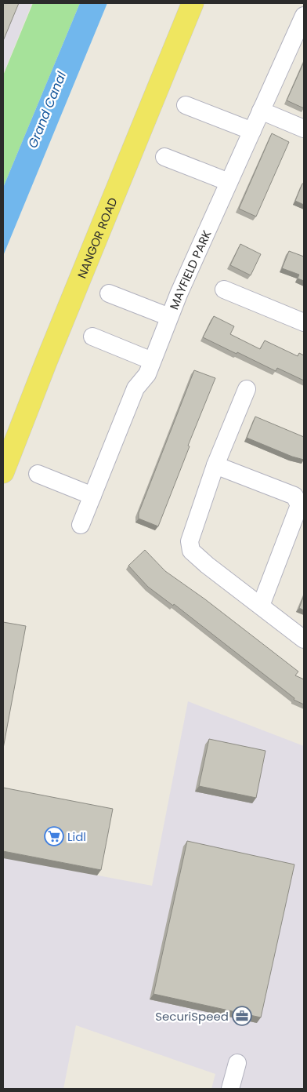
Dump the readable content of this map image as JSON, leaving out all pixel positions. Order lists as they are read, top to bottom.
{
  "streets": {
    "main road": ["NANGOR ROAD"],
    "street": ["MAYFIELD PARK"]
  },
  "water": ["Grand Canal"],
  "places": {
    "supermarket": ["Lidl"],
    "office": ["SecuriSpeed"]
  }
}
